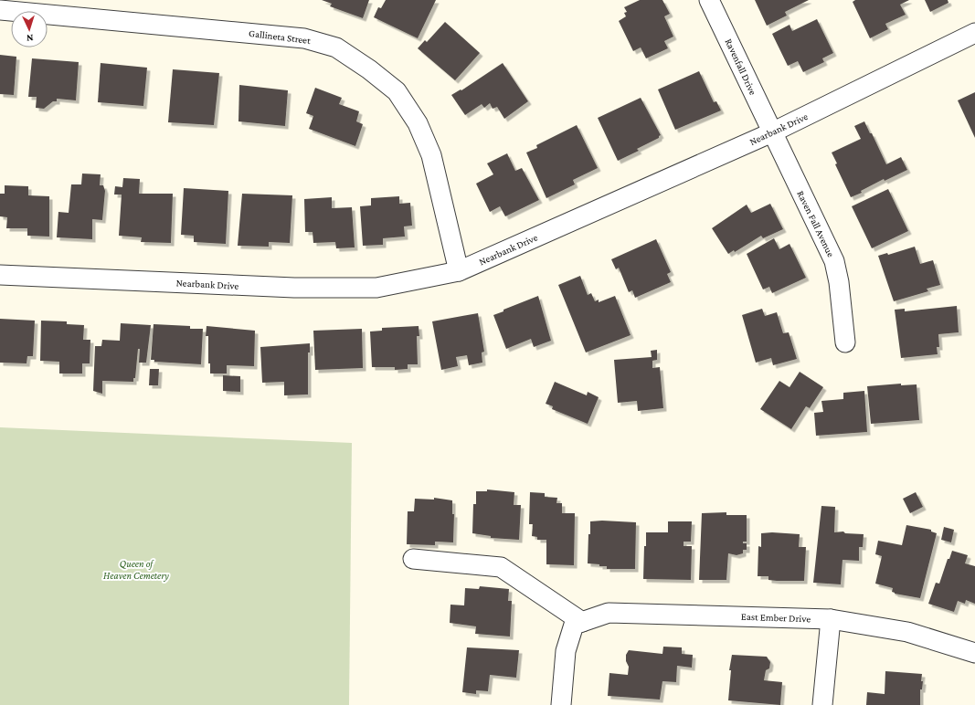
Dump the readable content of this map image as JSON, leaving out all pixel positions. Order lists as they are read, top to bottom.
{
  "streets": {
    "street": [
      "Gallineta Street",
      "Ravenfall Drive",
      "Nearbank Drive",
      "Raven Fall Avenue",
      "East Ember Drive"
    ]
  },
  "crossings": [
    ["Gallineta Street", "Nearbank Drive"],
    ["Ravenfall Drive", "Nearbank Drive"],
    ["Ravenfall Drive", "Raven Fall Avenue"],
    ["Nearbank Drive", "Raven Fall Avenue"]
  ],
  "parks": ["Queen of Heaven Cemetery"],
  "north": "bottom"
}
